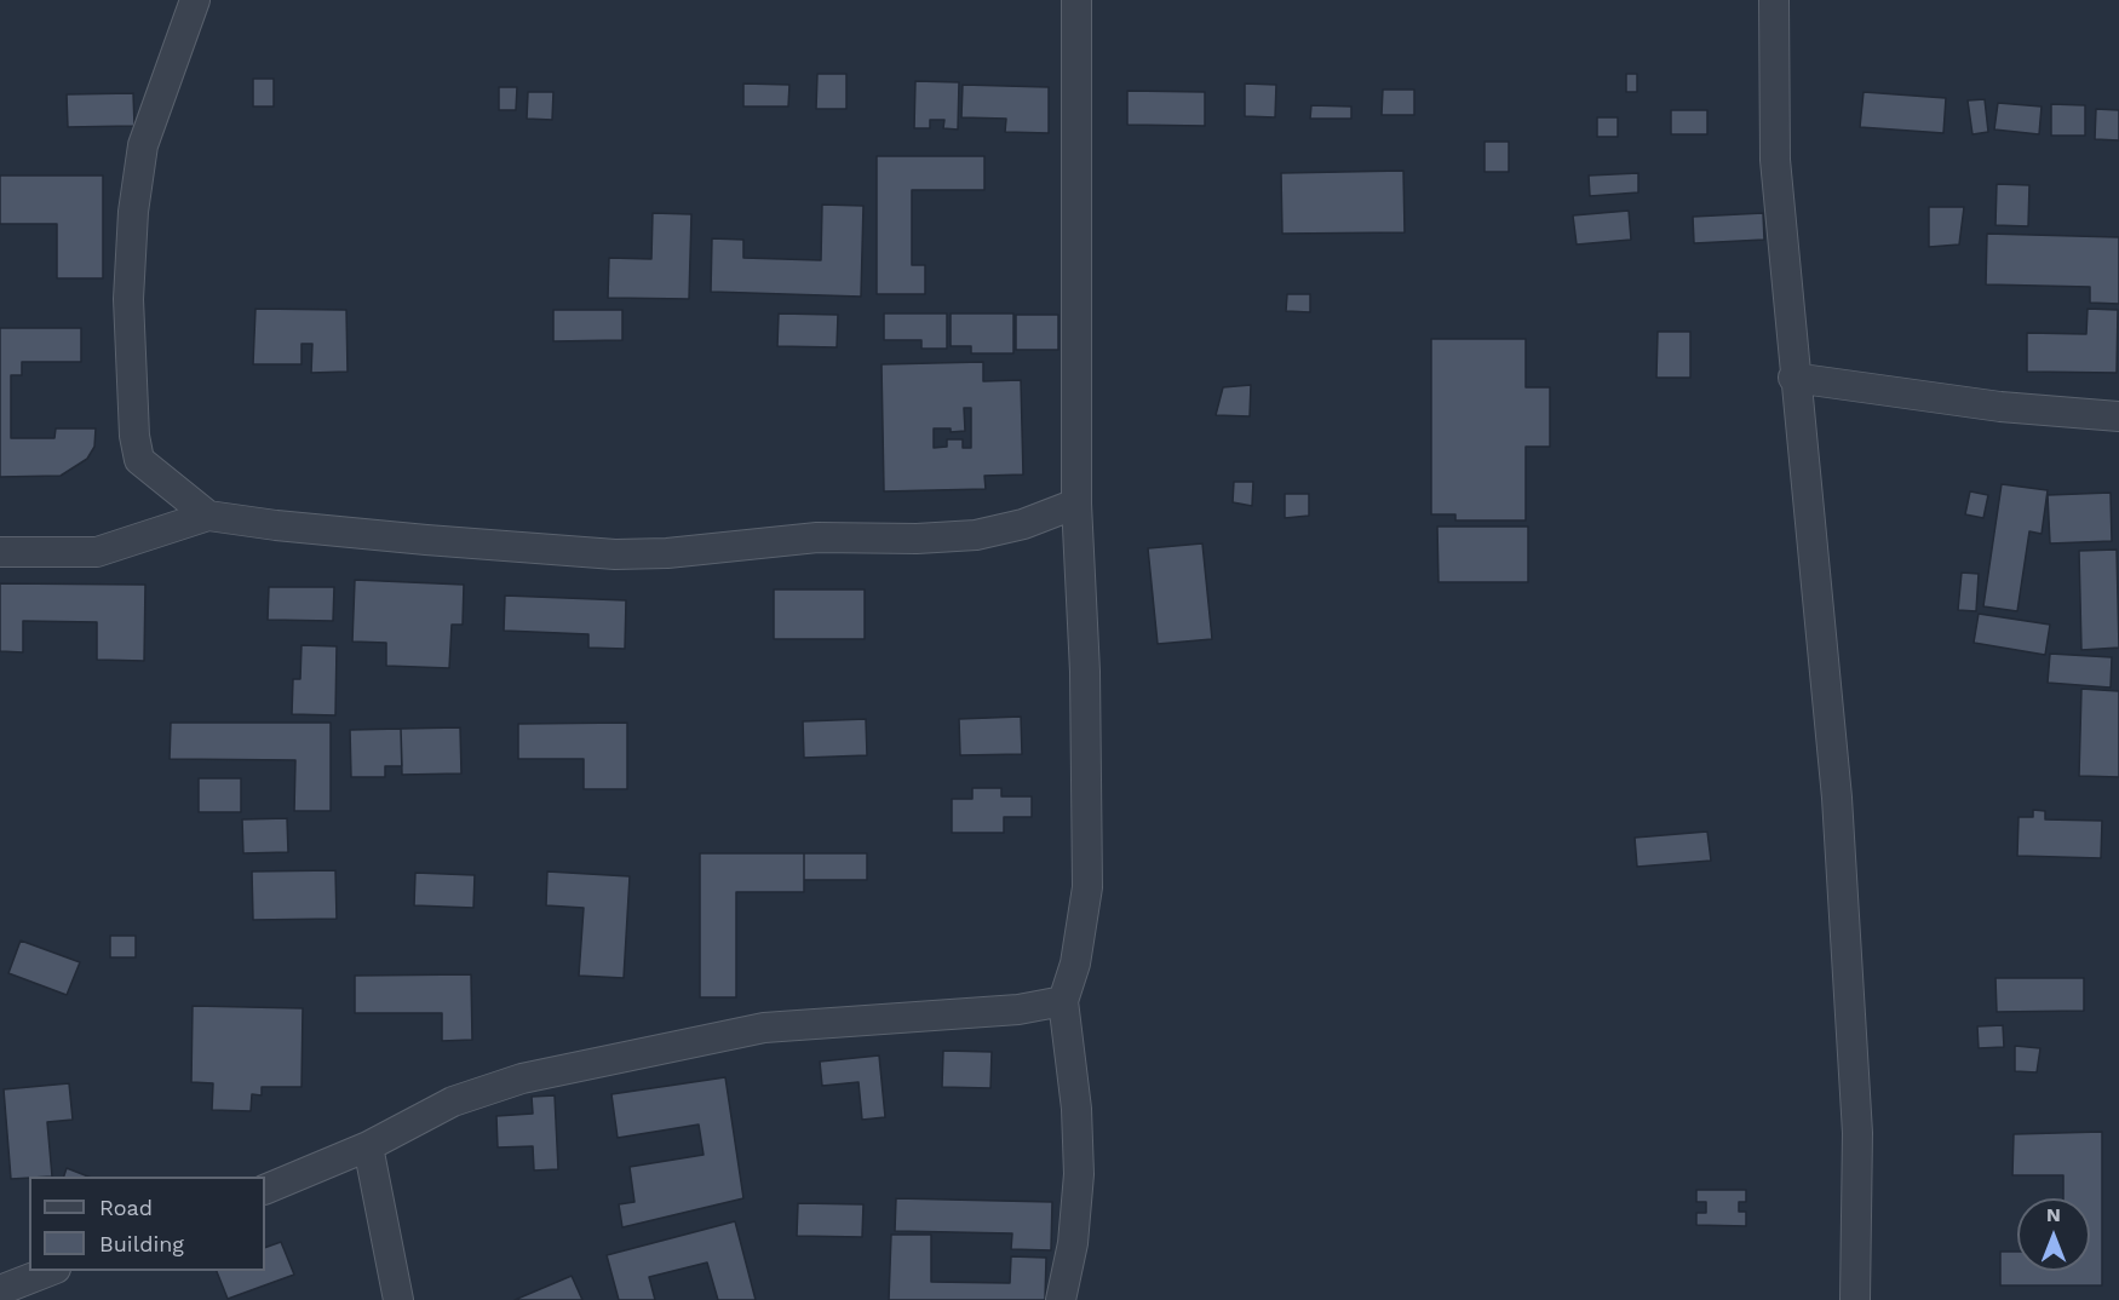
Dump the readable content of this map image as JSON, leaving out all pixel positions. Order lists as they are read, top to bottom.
{
  "legend": ["Road", "Building"],
  "north": "top"
}
